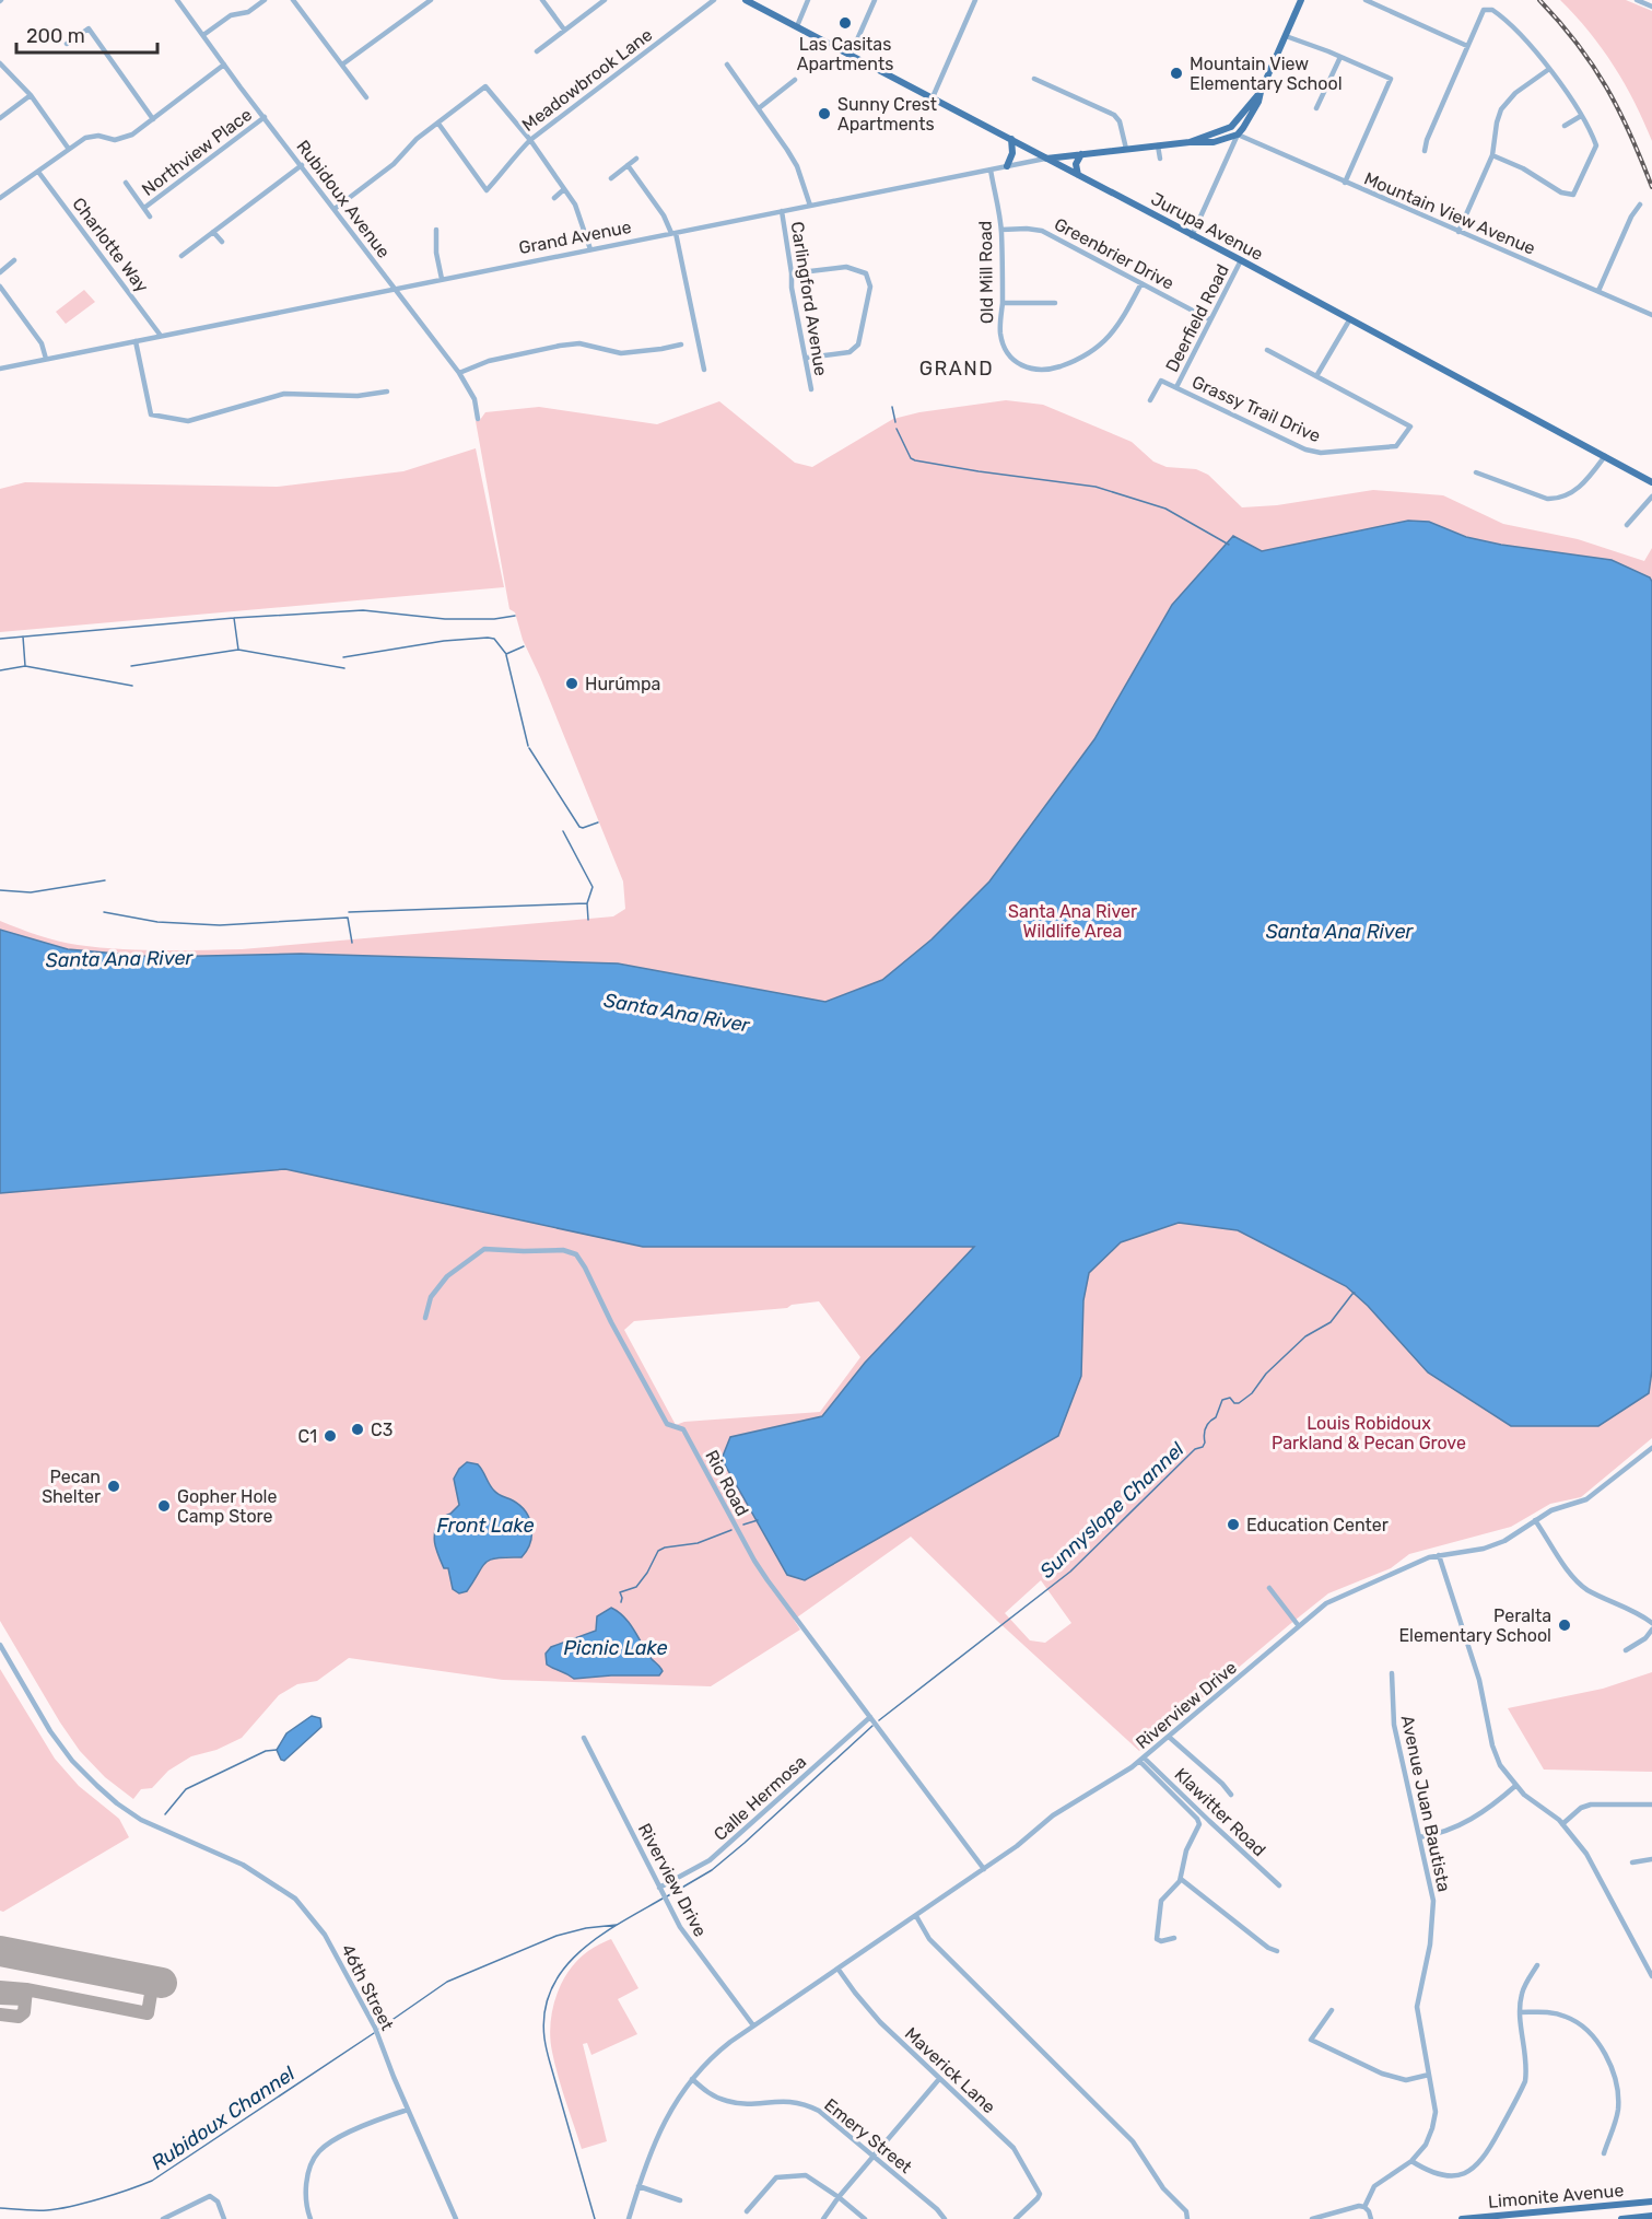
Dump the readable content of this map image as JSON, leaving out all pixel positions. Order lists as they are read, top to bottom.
{
  "streets": {
    "main road": ["Jurupa Avenue", "Grand Avenue", "Limonite Avenue"],
    "street": [
      "Meadowbrook Lane",
      "Northview Place",
      "Rubidoux Avenue",
      "Mountain View Avenue",
      "Charlotte Way",
      "Greenbrier Drive",
      "Old Mill Road",
      "Carlingford Avenue",
      "Deerfield Road",
      "Grassy Trail Drive",
      "Rio Road",
      "Riverview Drive",
      "Calle Hermosa",
      "Avenue Juan Bautista",
      "Klawitter Road",
      "46th Street",
      "Maverick Lane",
      "Emery Street"
    ]
  },
  "crossings": [
    ["Northview Place", "Rubidoux Avenue"],
    ["Rubidoux Avenue", "Grand Avenue"],
    ["Mountain View Avenue", "Grand Avenue"],
    ["Jurupa Avenue", "Grand Avenue"],
    ["Jurupa Avenue", "Deerfield Road"],
    ["Grand Avenue", "Charlotte Way"],
    ["Grand Avenue", "Old Mill Road"],
    ["Grand Avenue", "Carlingford Avenue"],
    ["Greenbrier Drive", "Old Mill Road"],
    ["Greenbrier Drive", "Deerfield Road"],
    ["Deerfield Road", "Grassy Trail Drive"],
    ["Rio Road", "Riverview Drive"],
    ["Rio Road", "Calle Hermosa"],
    ["Riverview Drive", "Calle Hermosa"],
    ["Riverview Drive", "Klawitter Road"],
    ["Riverview Drive", "Maverick Lane"],
    ["Riverview Drive", "Emery Street"]
  ],
  "districts": ["GRAND"],
  "water": [
    "Santa Ana River",
    "Sunnyslope Channel",
    "Front Lake",
    "Picnic Lake",
    "Rubidoux Channel"
  ],
  "parks": ["Santa Ana River Wildlife Area", "Louis Robidoux Parkland & Pecan Grove"],
  "places": [
    "Las Casitas Apartments",
    "Mountain View Elementary School",
    "Sunny Crest Apartments",
    "Hurúmpa",
    "C3",
    "C1",
    "Pecan Shelter",
    "Gopher Hole Camp Store",
    "Education Center",
    "Peralta Elementary School"
  ],
  "scale_bar": "200 m"
}
